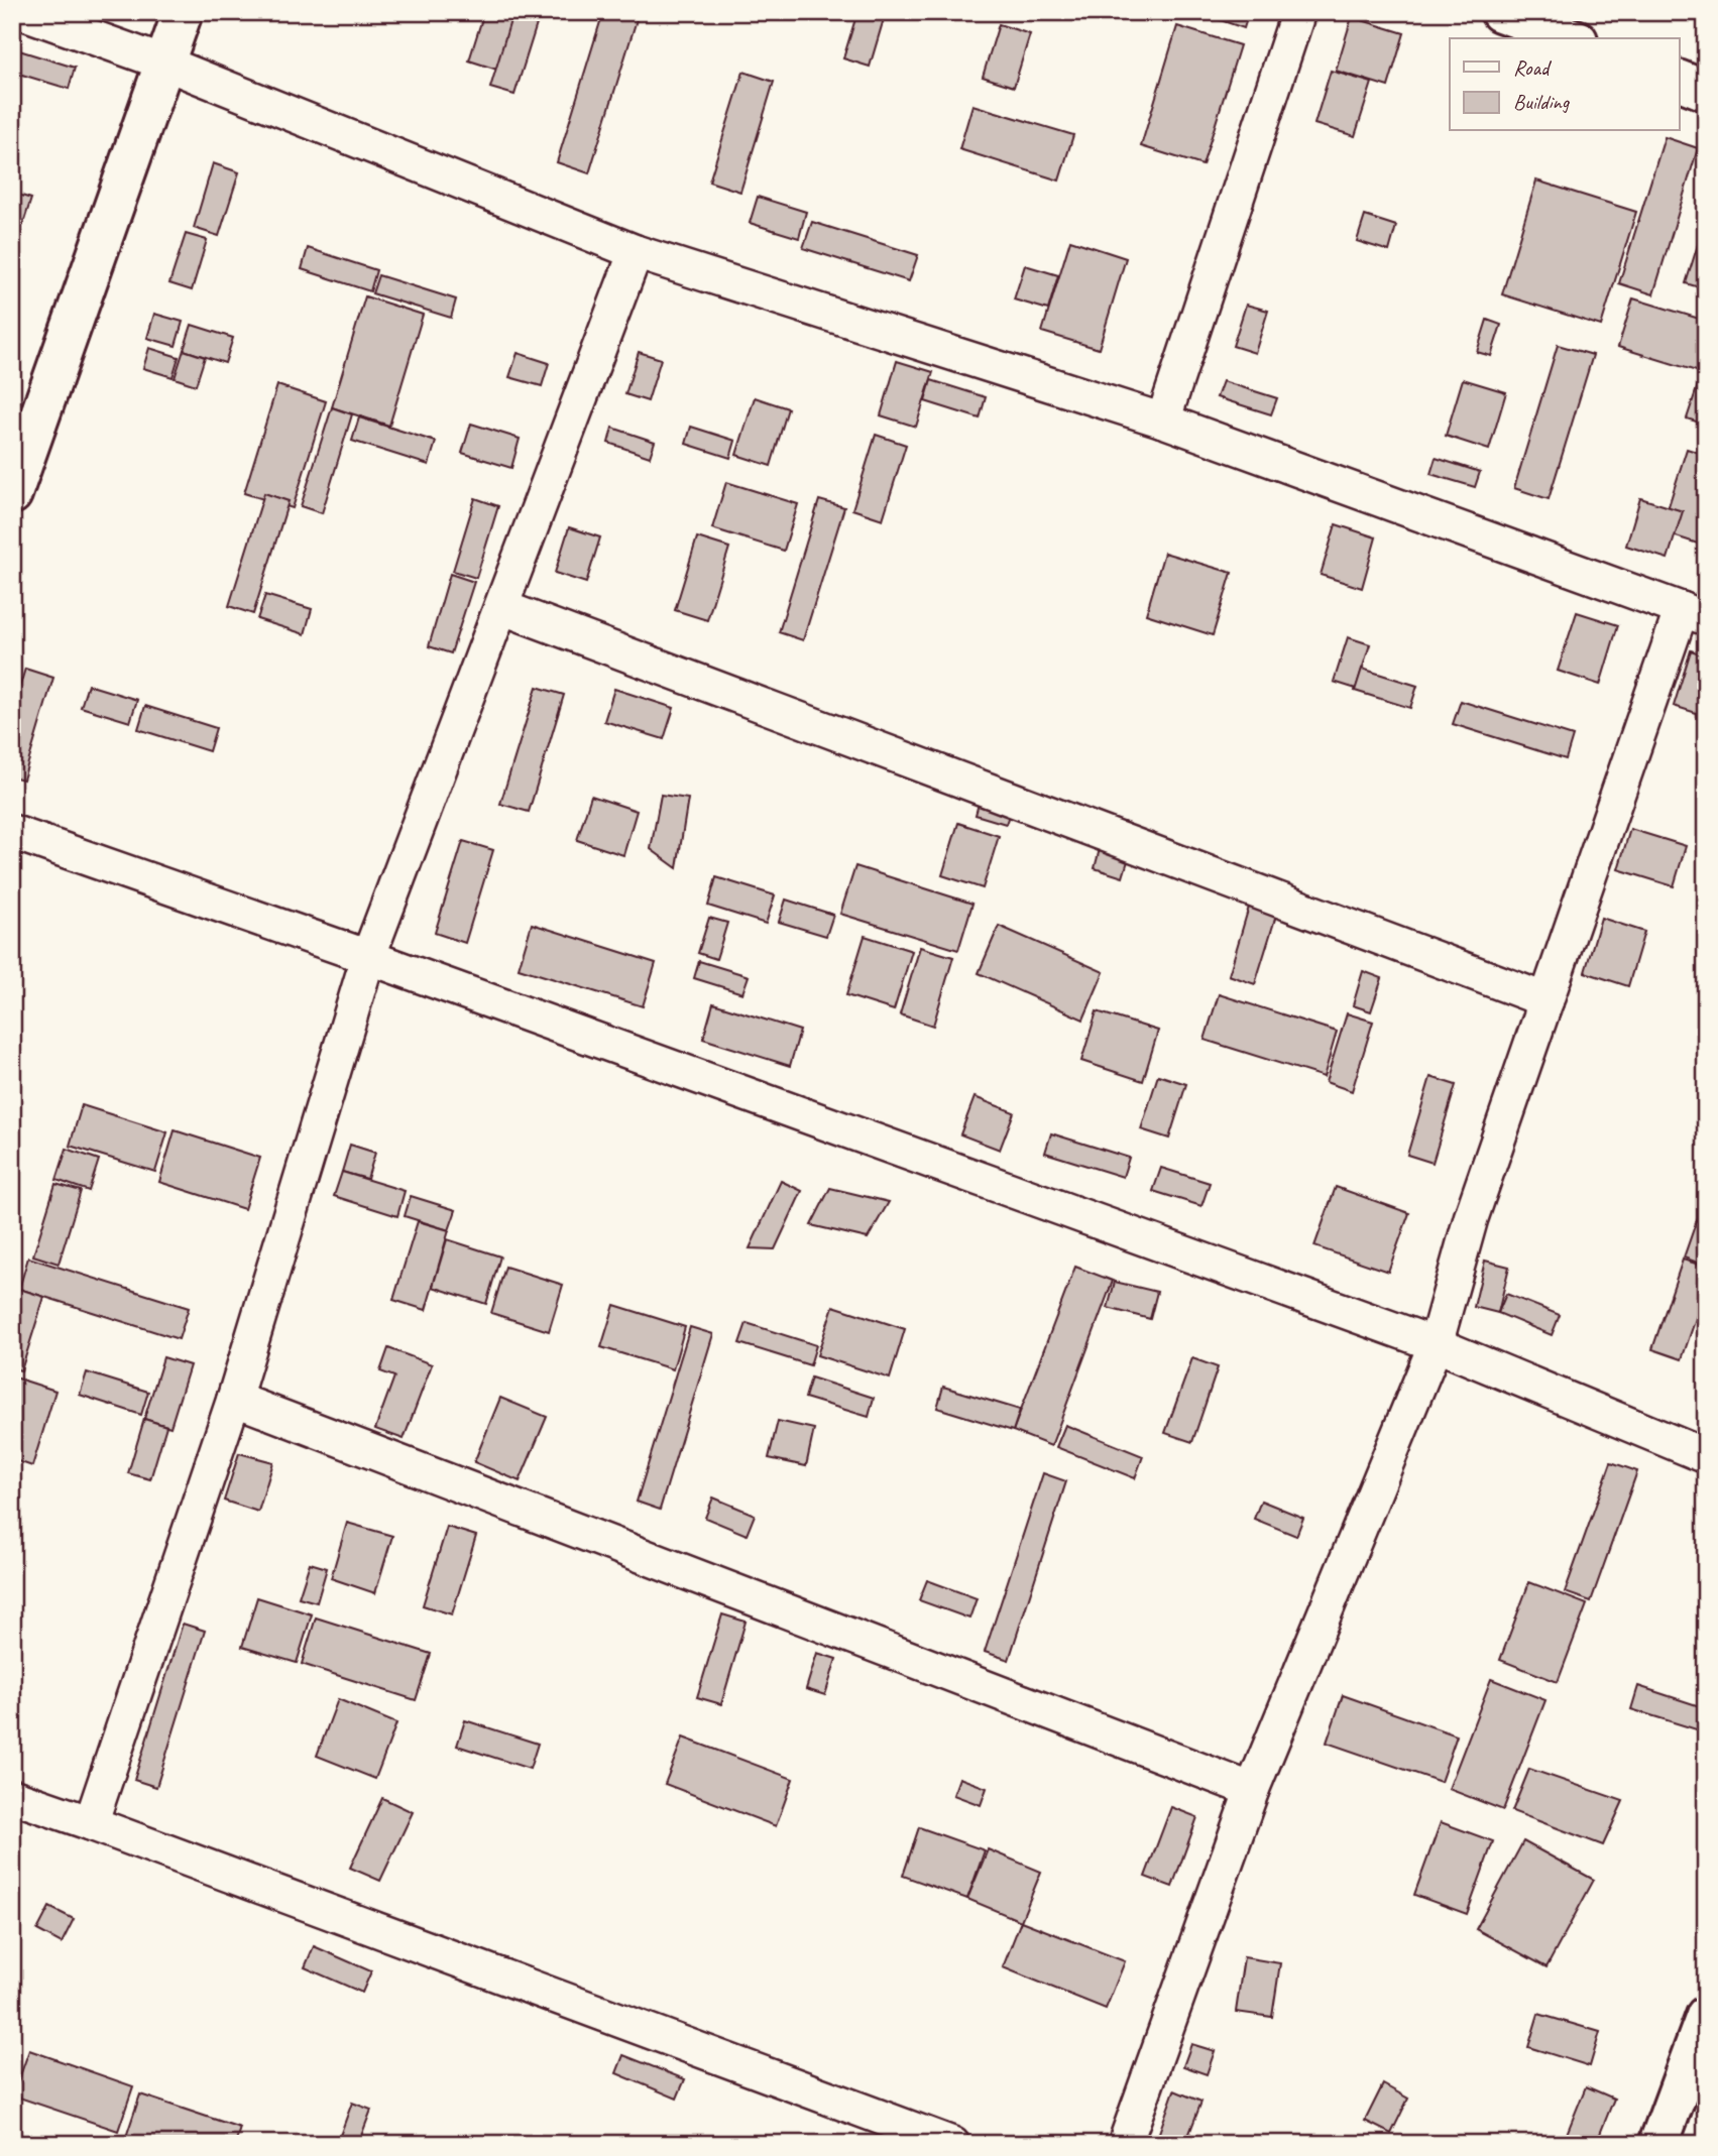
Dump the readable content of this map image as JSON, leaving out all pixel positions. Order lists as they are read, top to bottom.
{
  "legend": ["Road", "Building"]
}
